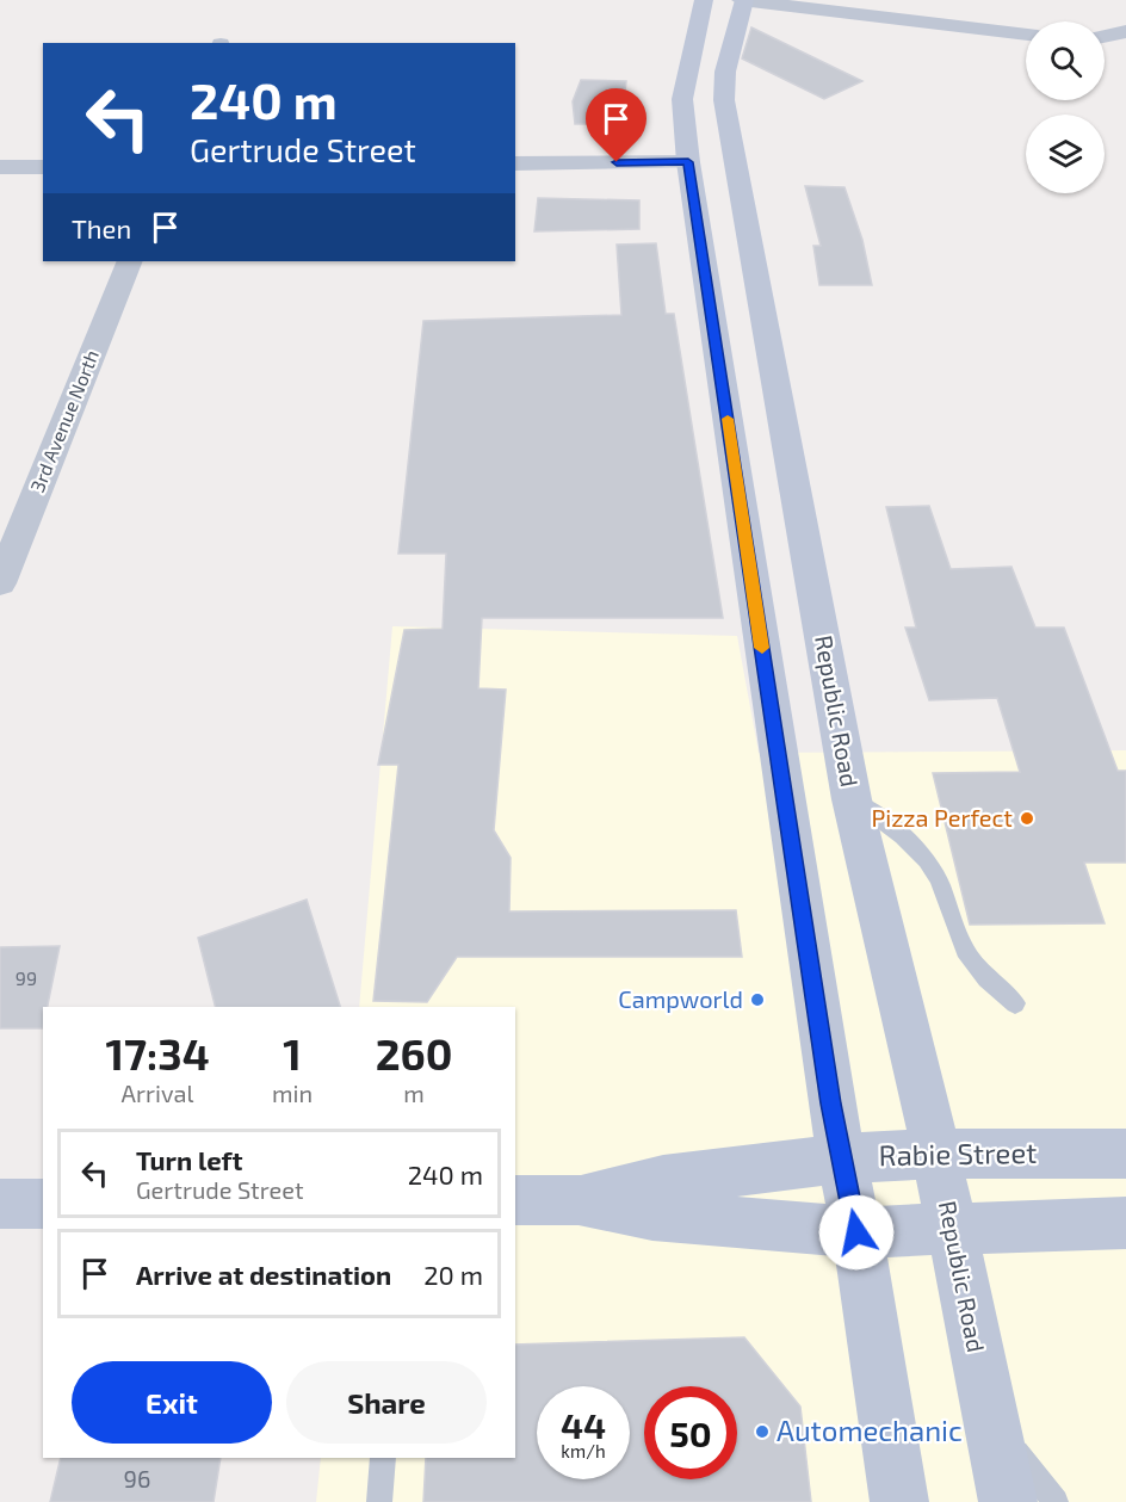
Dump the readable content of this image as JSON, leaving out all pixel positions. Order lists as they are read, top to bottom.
{
  "streets": {
    "main road": ["Republic Road", "Rabie Street"],
    "street": ["3rd Avenue North"]
  },
  "crossings": [
    ["Republic Road", "Rabie Street"]
  ],
  "places": ["Pizza Perfect", "Campworld", "Automechanic"],
  "house_numbers": ["99", "96"],
  "page": {
    "turn": ["240 m", "Gertrude Street"],
    "then": "Then",
    "eta": [
      "17:34",
      "Arrival",
      "1",
      "min",
      "260",
      "m"
    ],
    "list": [
      {
        "name": "Turn left",
        "note": "Gertrude Street",
        "value": "240 m"
      },
      {
        "name": "Arrive at destination",
        "value": "20 m"
      }
    ],
    "buttons": ["Exit", "Share"],
    "speed": "44 km/h",
    "limit": "50"
  }
}
